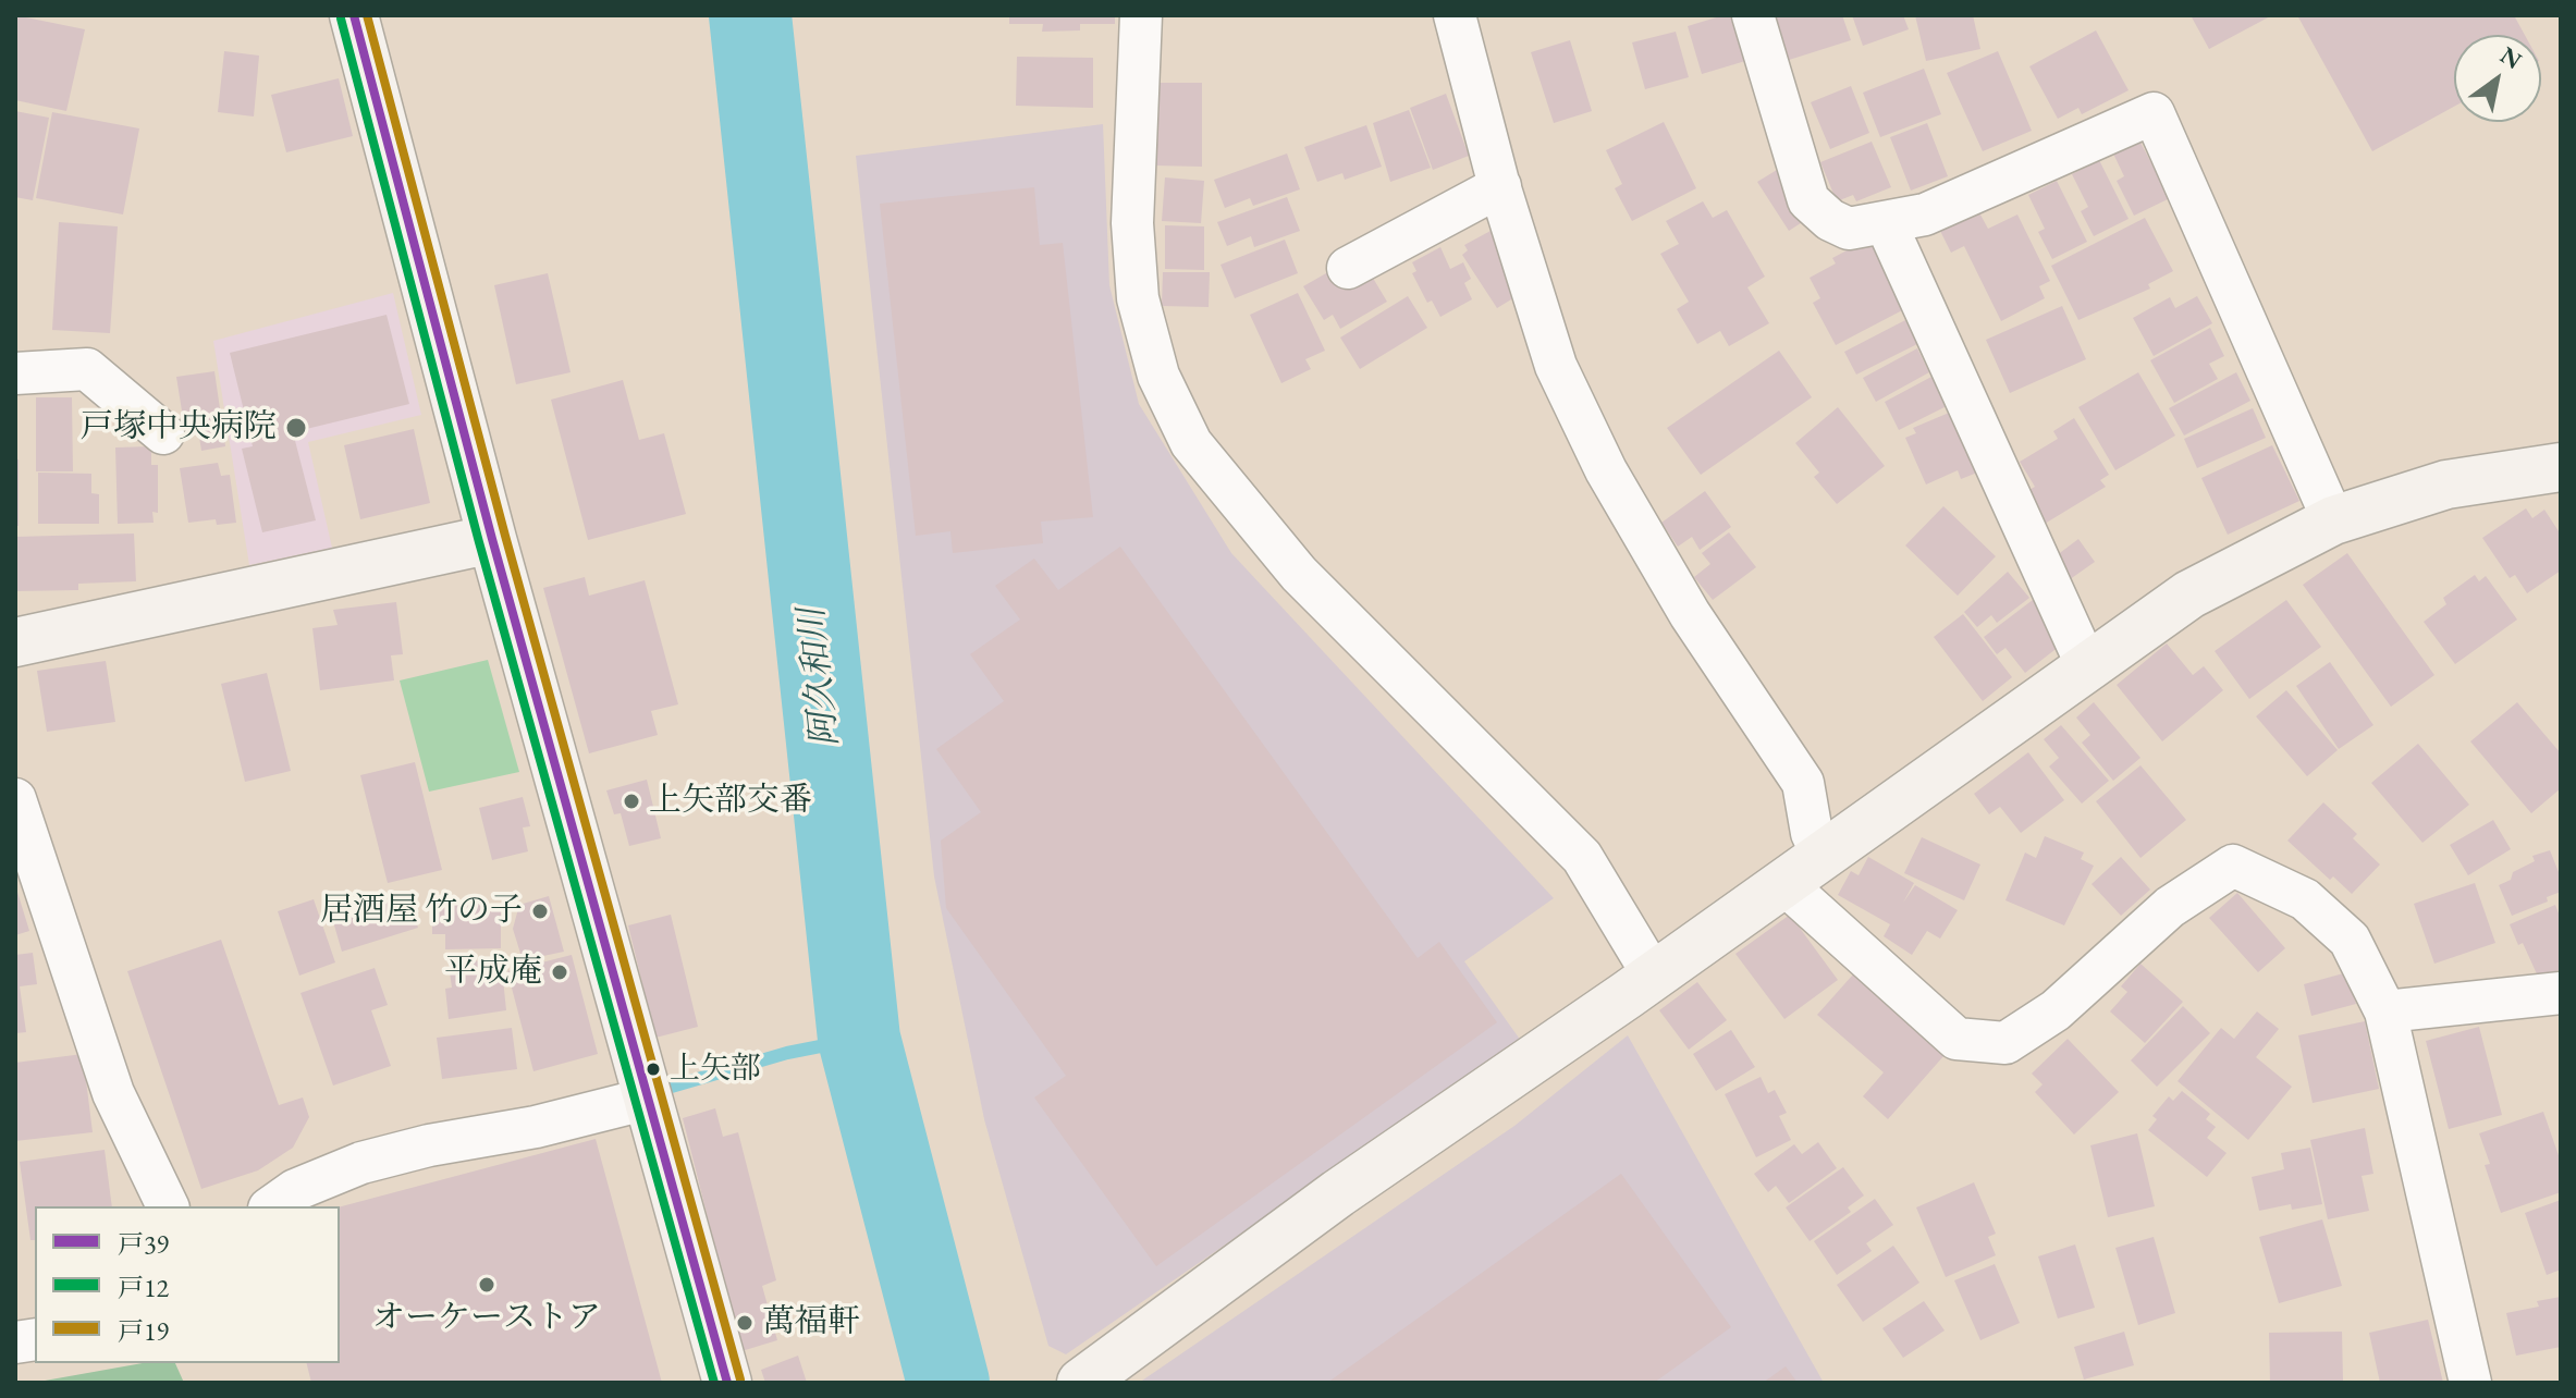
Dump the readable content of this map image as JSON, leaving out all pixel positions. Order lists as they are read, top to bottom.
{
  "water": ["阿久和川"],
  "places": [
    "戸塚中央病院",
    "上矢部交番",
    "居酒屋 竹の子",
    "平成庵",
    "上矢部",
    "オーケーストア",
    "萬福軒"
  ],
  "lines": ["transit line 戸39", "transit line 戸19", "transit line 戸12"],
  "legend": ["戸39", "戸12", "戸19"],
  "north": "top right"
}
